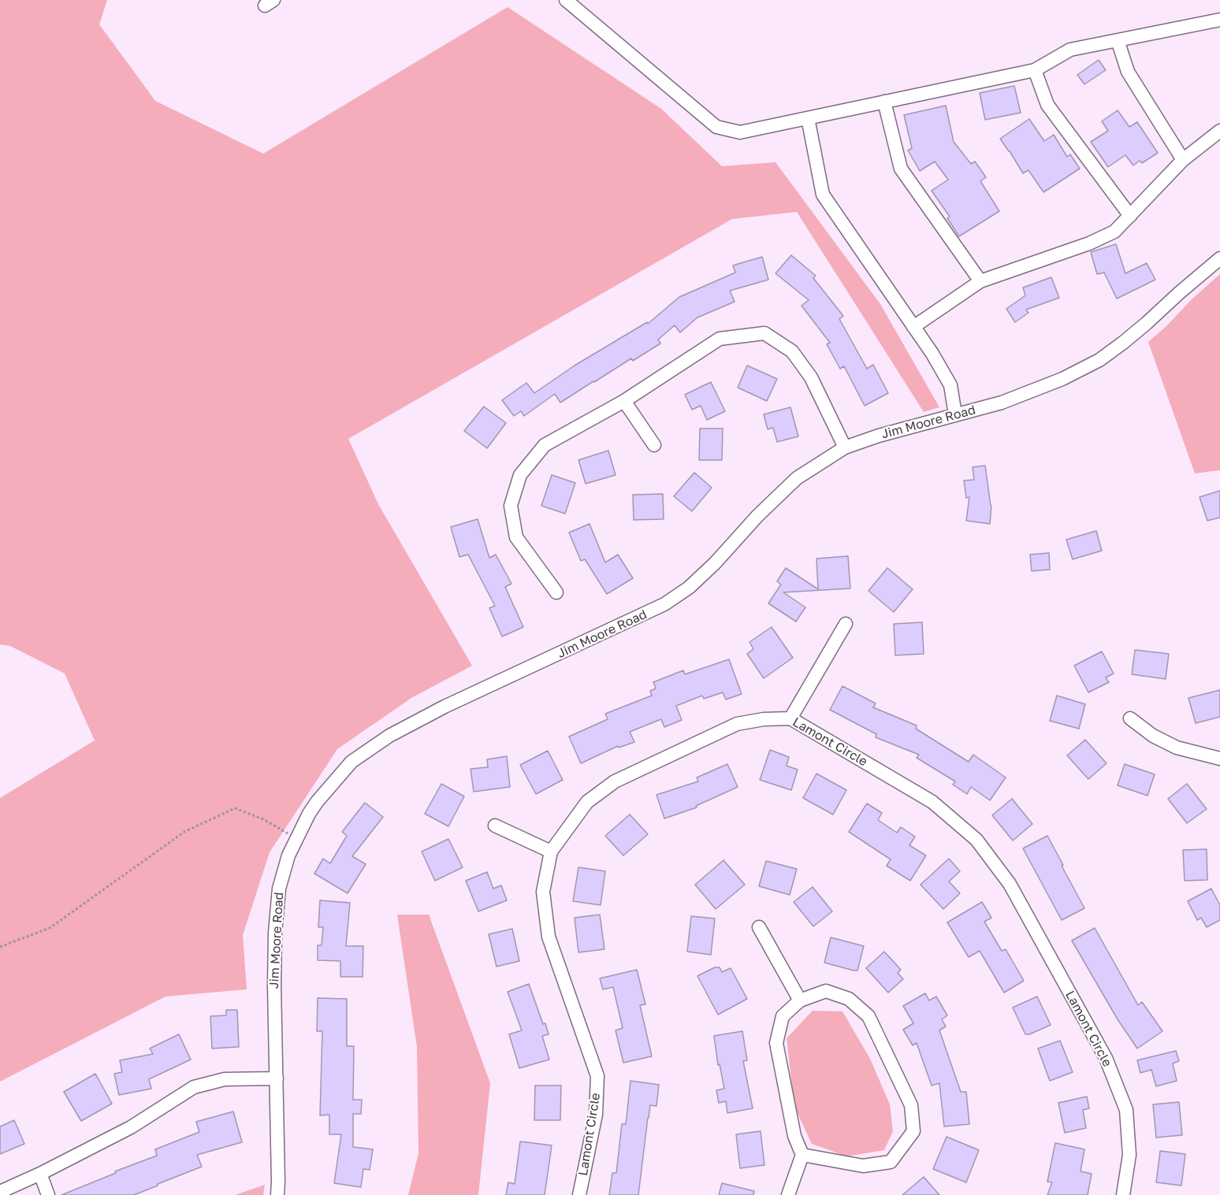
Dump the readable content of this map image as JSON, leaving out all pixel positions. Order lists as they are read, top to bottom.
{
  "streets": {
    "street": ["Jim Moore Road", "Lamont Circle"]
  }
}
